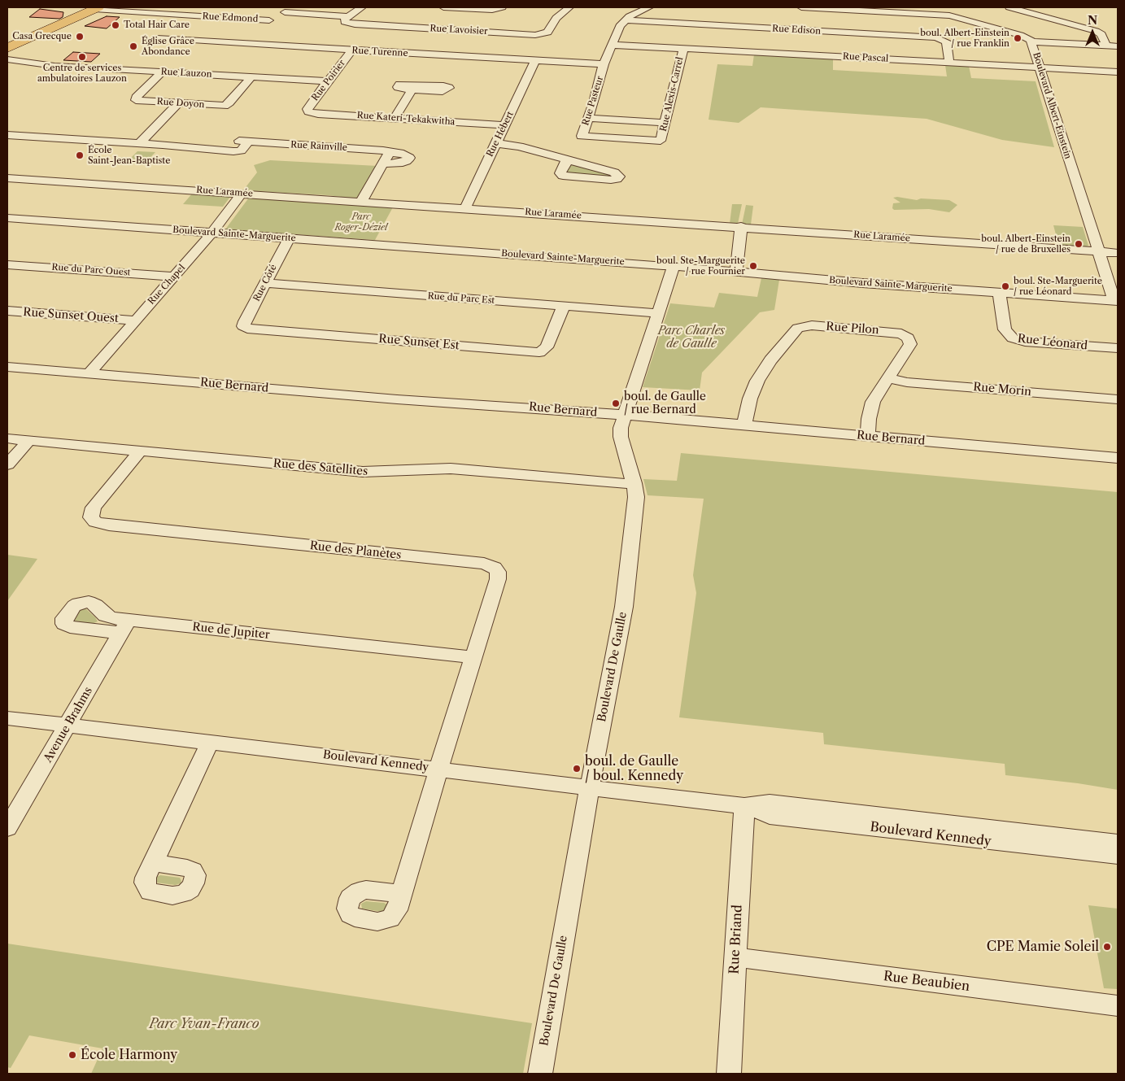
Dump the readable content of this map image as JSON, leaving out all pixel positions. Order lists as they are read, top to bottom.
{
  "streets": {
    "street": [
      "Rue Edmond",
      "Rue Lavoisier",
      "Rue Edison",
      "Rue Turenne",
      "Rue Pascal",
      "Rue Lauzon",
      "Rue Poirier",
      "Rue Alexis-Carrel",
      "Rue Pasteur",
      "Rue Doyon",
      "Boulevard Albert-Einstein",
      "Rue Kateri-Tekakwitha",
      "Rue Hébert",
      "Rue Rainville",
      "Rue Laramée",
      "Boulevard Sainte-Marguerite",
      "Rue du Parc Ouest",
      "Rue Côté",
      "Rue Chapel",
      "Rue du Parc Est",
      "Rue Sunset Ouest",
      "Rue Pilon",
      "Rue Sunset Est",
      "Rue Léonard",
      "Rue Bernard",
      "Rue Morin",
      "Rue des Satellites",
      "Rue des Planètes",
      "Rue de Jupiter",
      "Boulevard De Gaulle",
      "Avenue Brahms",
      "Boulevard Kennedy",
      "Rue Briand",
      "Rue Beaubien"
    ]
  },
  "crossings": [
    ["Rue Edison", "Rue Pascal"],
    ["Rue Edison", "Rue Pasteur"],
    ["Rue Turenne", "Rue Poirier"],
    ["Rue Turenne", "Rue Pasteur"],
    ["Rue Turenne", "Rue Hébert"],
    ["Rue Pascal", "Rue Alexis-Carrel"],
    ["Rue Pascal", "Rue Pasteur"],
    ["Rue Pascal", "Boulevard Albert-Einstein"],
    ["Rue Lauzon", "Rue Poirier"],
    ["Rue Lauzon", "Rue Doyon"],
    ["Rue Poirier", "Rue Kateri-Tekakwitha"],
    ["Rue Alexis-Carrel", "Rue Pasteur"],
    ["Boulevard Albert-Einstein", "Rue Laramée"],
    ["Boulevard Albert-Einstein", "Boulevard Sainte-Marguerite"],
    ["Rue Kateri-Tekakwitha", "Rue Hébert"],
    ["Rue Hébert", "Rue Laramée"],
    ["Rue Laramée", "Rue Chapel"],
    ["Boulevard Sainte-Marguerite", "Rue Côté"],
    ["Boulevard Sainte-Marguerite", "Rue Chapel"],
    ["Boulevard Sainte-Marguerite", "Rue Léonard"],
    ["Boulevard Sainte-Marguerite", "Boulevard De Gaulle"],
    ["Rue du Parc Ouest", "Rue Chapel"],
    ["Rue Côté", "Rue du Parc Est"],
    ["Rue Côté", "Rue Sunset Est"],
    ["Rue Chapel", "Rue Sunset Ouest"],
    ["Rue Chapel", "Rue Bernard"],
    ["Rue du Parc Est", "Rue Sunset Est"],
    ["Rue du Parc Est", "Boulevard De Gaulle"],
    ["Rue Pilon", "Rue Bernard"],
    ["Rue Pilon", "Rue Morin"],
    ["Rue Bernard", "Boulevard De Gaulle"],
    ["Rue des Satellites", "Rue des Planètes"],
    ["Rue des Satellites", "Boulevard De Gaulle"],
    ["Rue des Planètes", "Rue de Jupiter"],
    ["Rue des Planètes", "Boulevard Kennedy"],
    ["Rue de Jupiter", "Avenue Brahms"],
    ["Boulevard De Gaulle", "Boulevard Kennedy"],
    ["Avenue Brahms", "Boulevard Kennedy"],
    ["Boulevard Kennedy", "Rue Briand"],
    ["Rue Briand", "Rue Beaubien"]
  ],
  "parks": ["Parc Roger-Déziel", "Parc Charles de Gaulle", "Parc Yvan-Franco"],
  "places": [
    "Total Hair Care",
    "Casa Grecque",
    "boul. Albert-Einstein / rue Franklin",
    "Église Grâce Abondance",
    "Centre de services ambulatoires Lauzon",
    "École Saint-Jean-Baptiste",
    "boul. Albert-Einstein / rue de Bruxelles",
    "boul. Ste-Marguerite / rue Fournier",
    "boul. Ste-Marguerite / rue Léonard",
    "boul. de Gaulle / rue Bernard",
    "boul. de Gaulle / boul. Kennedy",
    "CPE Mamie Soleil",
    "École Harmony"
  ],
  "north": "top"
}
